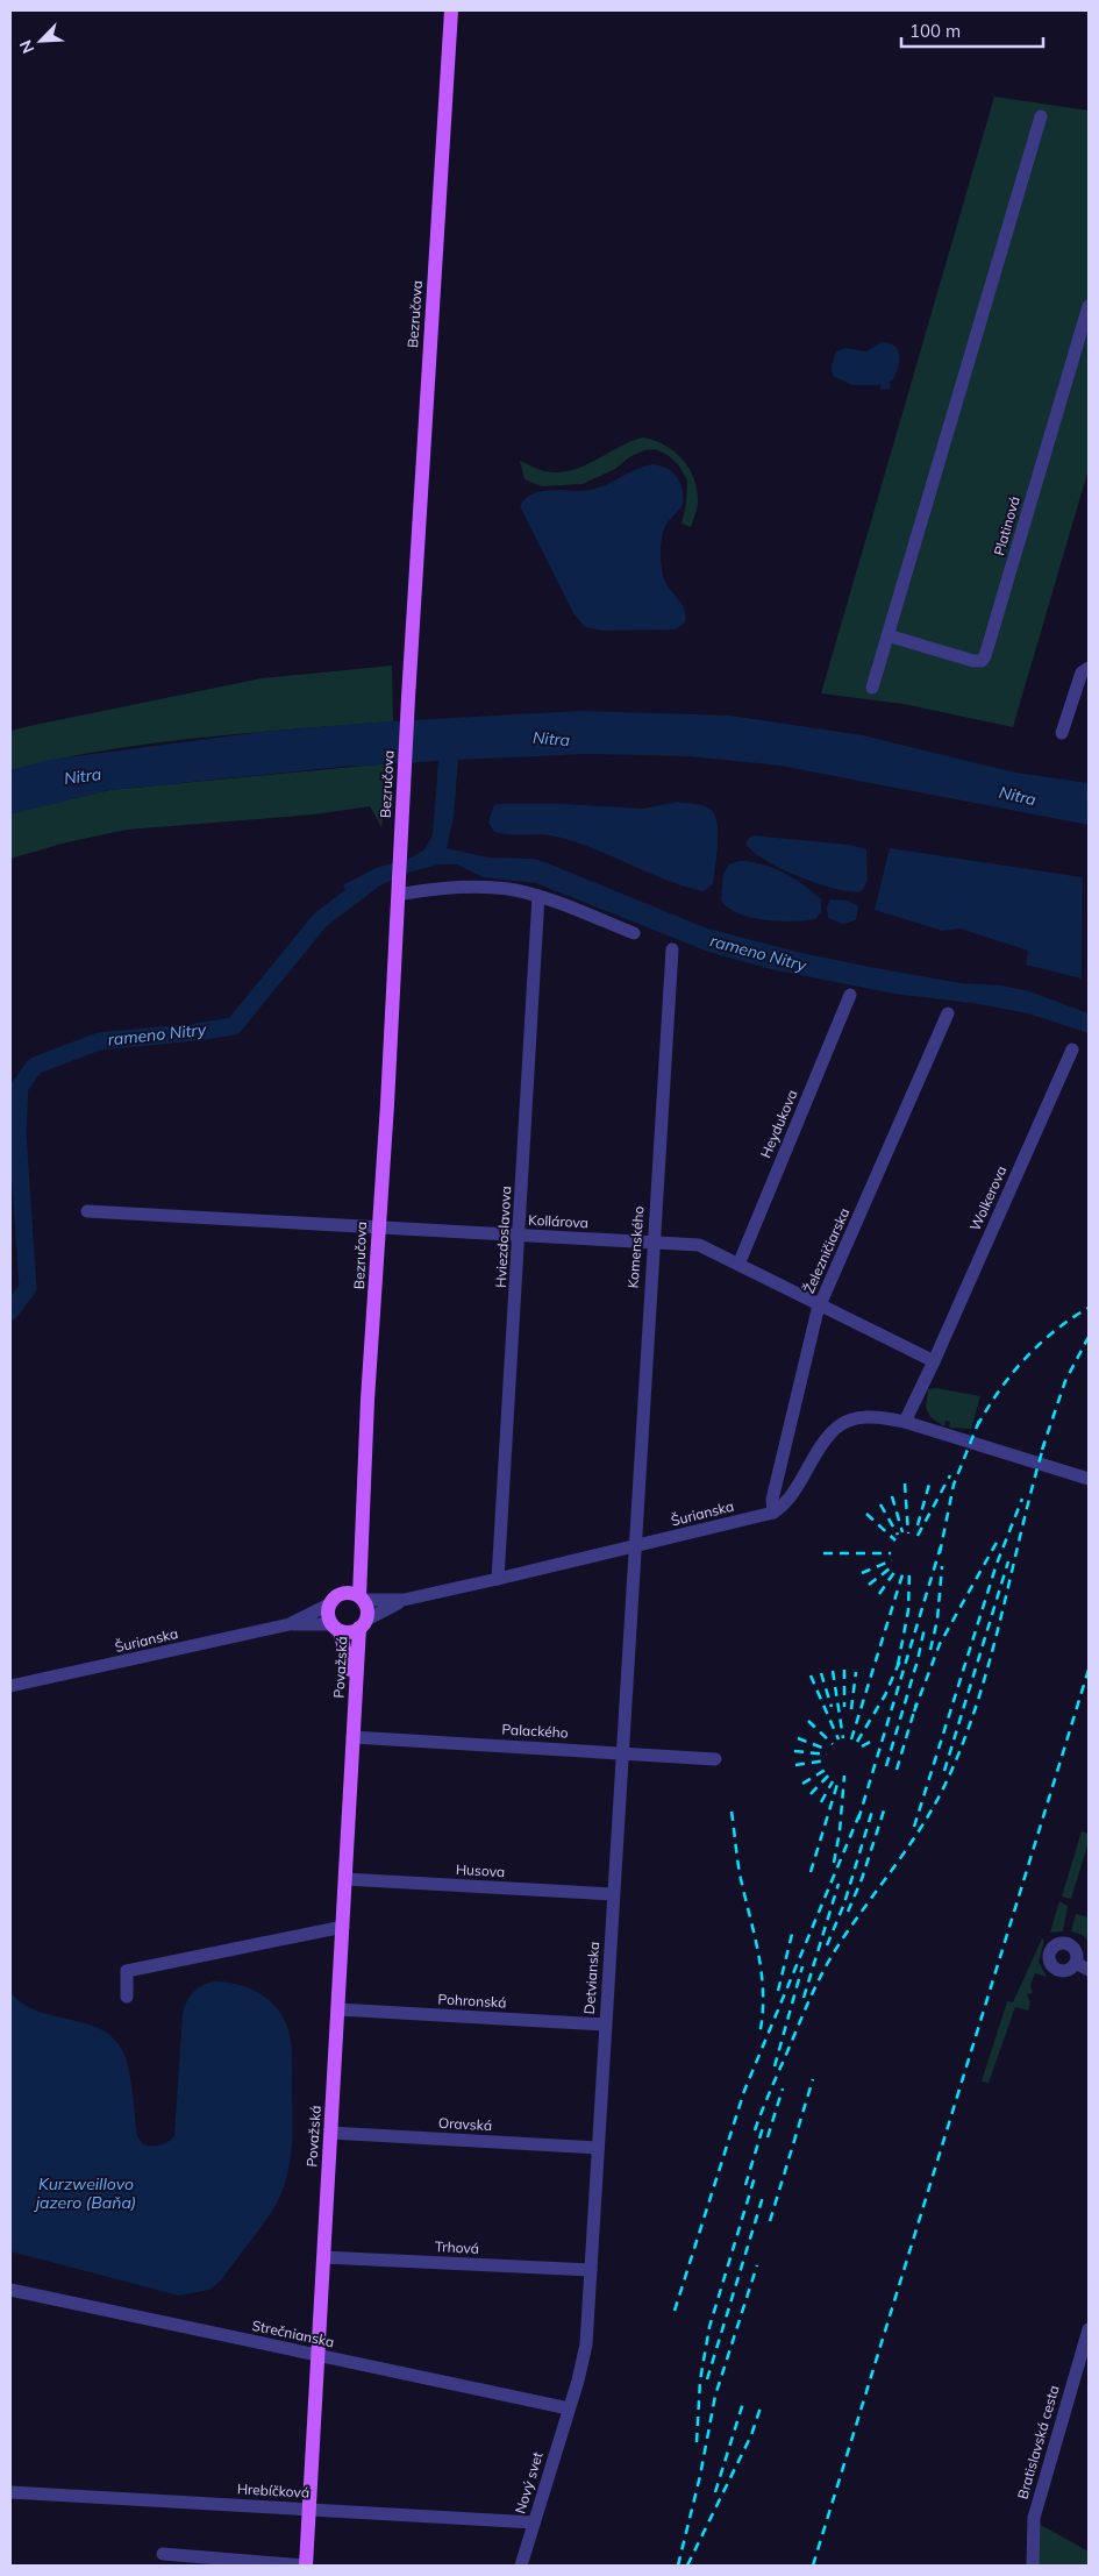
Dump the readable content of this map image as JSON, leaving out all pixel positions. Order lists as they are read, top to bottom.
{
  "streets": {
    "main road": ["Bezručova", "Považská"],
    "street": [
      "Platinová",
      "Heydukova",
      "Wolkerova",
      "Kollárova",
      "Hviezdoslavova",
      "Komenského",
      "Železničiarska",
      "Šurianska",
      "Palackého",
      "Husova",
      "Detvianska",
      "Pohronská",
      "Oravská",
      "Trhová",
      "Strečnianska",
      "Bratislavská cesta",
      "Nový svet",
      "Hrebíčková"
    ]
  },
  "crossings": [
    ["Bezručova", "Kollárova"],
    ["Bezručova", "Šurianska"],
    ["Bezručova", "Považská"],
    ["Heydukova", "Kollárova"],
    ["Wolkerova", "Kollárova"],
    ["Kollárova", "Hviezdoslavova"],
    ["Kollárova", "Komenského"],
    ["Kollárova", "Železničiarska"],
    ["Hviezdoslavova", "Šurianska"],
    ["Komenského", "Šurianska"],
    ["Komenského", "Detvianska"],
    ["Železničiarska", "Šurianska"],
    ["Šurianska", "Považská"],
    ["Šurianska", "Detvianska"],
    ["Považská", "Palackého"],
    ["Považská", "Husova"],
    ["Považská", "Pohronská"],
    ["Považská", "Oravská"],
    ["Považská", "Trhová"],
    ["Považská", "Strečnianska"],
    ["Považská", "Hrebíčková"],
    ["Palackého", "Detvianska"],
    ["Husova", "Detvianska"],
    ["Detvianska", "Pohronská"],
    ["Detvianska", "Oravská"],
    ["Detvianska", "Trhová"],
    ["Detvianska", "Strečnianska"],
    ["Detvianska", "Nový svet"],
    ["Strečnianska", "Nový svet"],
    ["Nový svet", "Hrebíčková"]
  ],
  "water": ["Nitra", "rameno Nitry", "Kurzweillovo jazero (Baňa)"],
  "scale_bar": "100 m",
  "north": "bottom left"
}
